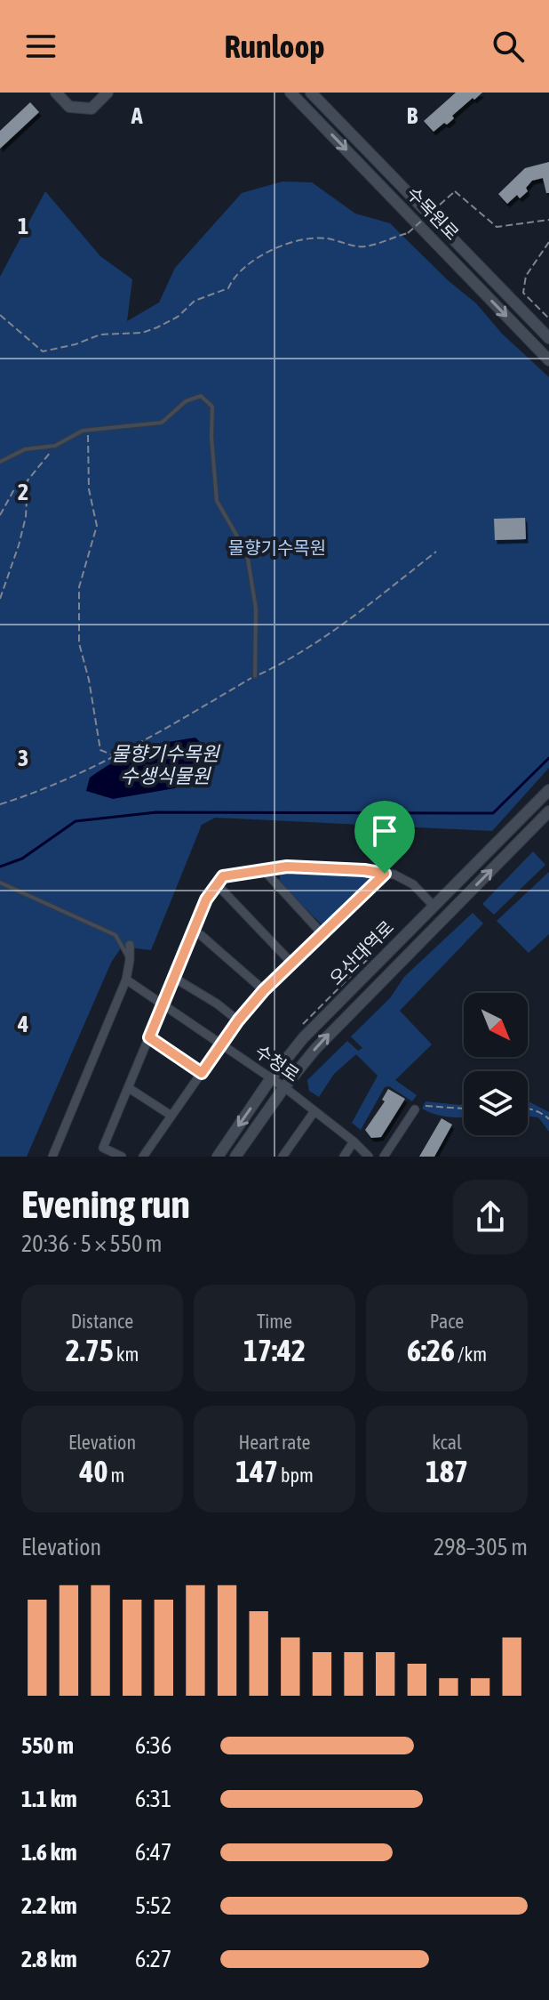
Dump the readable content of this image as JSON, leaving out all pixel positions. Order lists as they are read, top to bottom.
{
  "streets": {
    "main road": ["수목원로", "오산대역로"],
    "street": ["수청로"]
  },
  "crossings": [
    ["오산대역로", "수청로"]
  ],
  "water": ["물향기수목원 수생식물원"],
  "parks": ["물향기수목원"],
  "north": "bottom right",
  "page": {
    "header": "Runloop",
    "heading": ["Evening run", "20:36 · 5 × 550 m"],
    "stats": [
      ["Distance", "2.75 km"],
      ["Time", "17:42"],
      ["Pace", "6:26 /km"],
      ["Elevation", "40 m"],
      ["Heart rate", "147 bpm"],
      ["kcal", "187"]
    ],
    "chart": ["Elevation", "298–305 m"],
    "list": [
      {
        "name": "550 m",
        "note": "6:36"
      },
      {
        "name": "1.1 km",
        "note": "6:31"
      },
      {
        "name": "1.6 km",
        "note": "6:47"
      },
      {
        "name": "2.2 km",
        "note": "5:52"
      },
      {
        "name": "2.8 km",
        "note": "6:27"
      }
    ]
  },
  "grid": {
    "columns": ["A", "B"],
    "rows": [
      "1",
      "2",
      "3",
      "4"
    ]
  }
}
